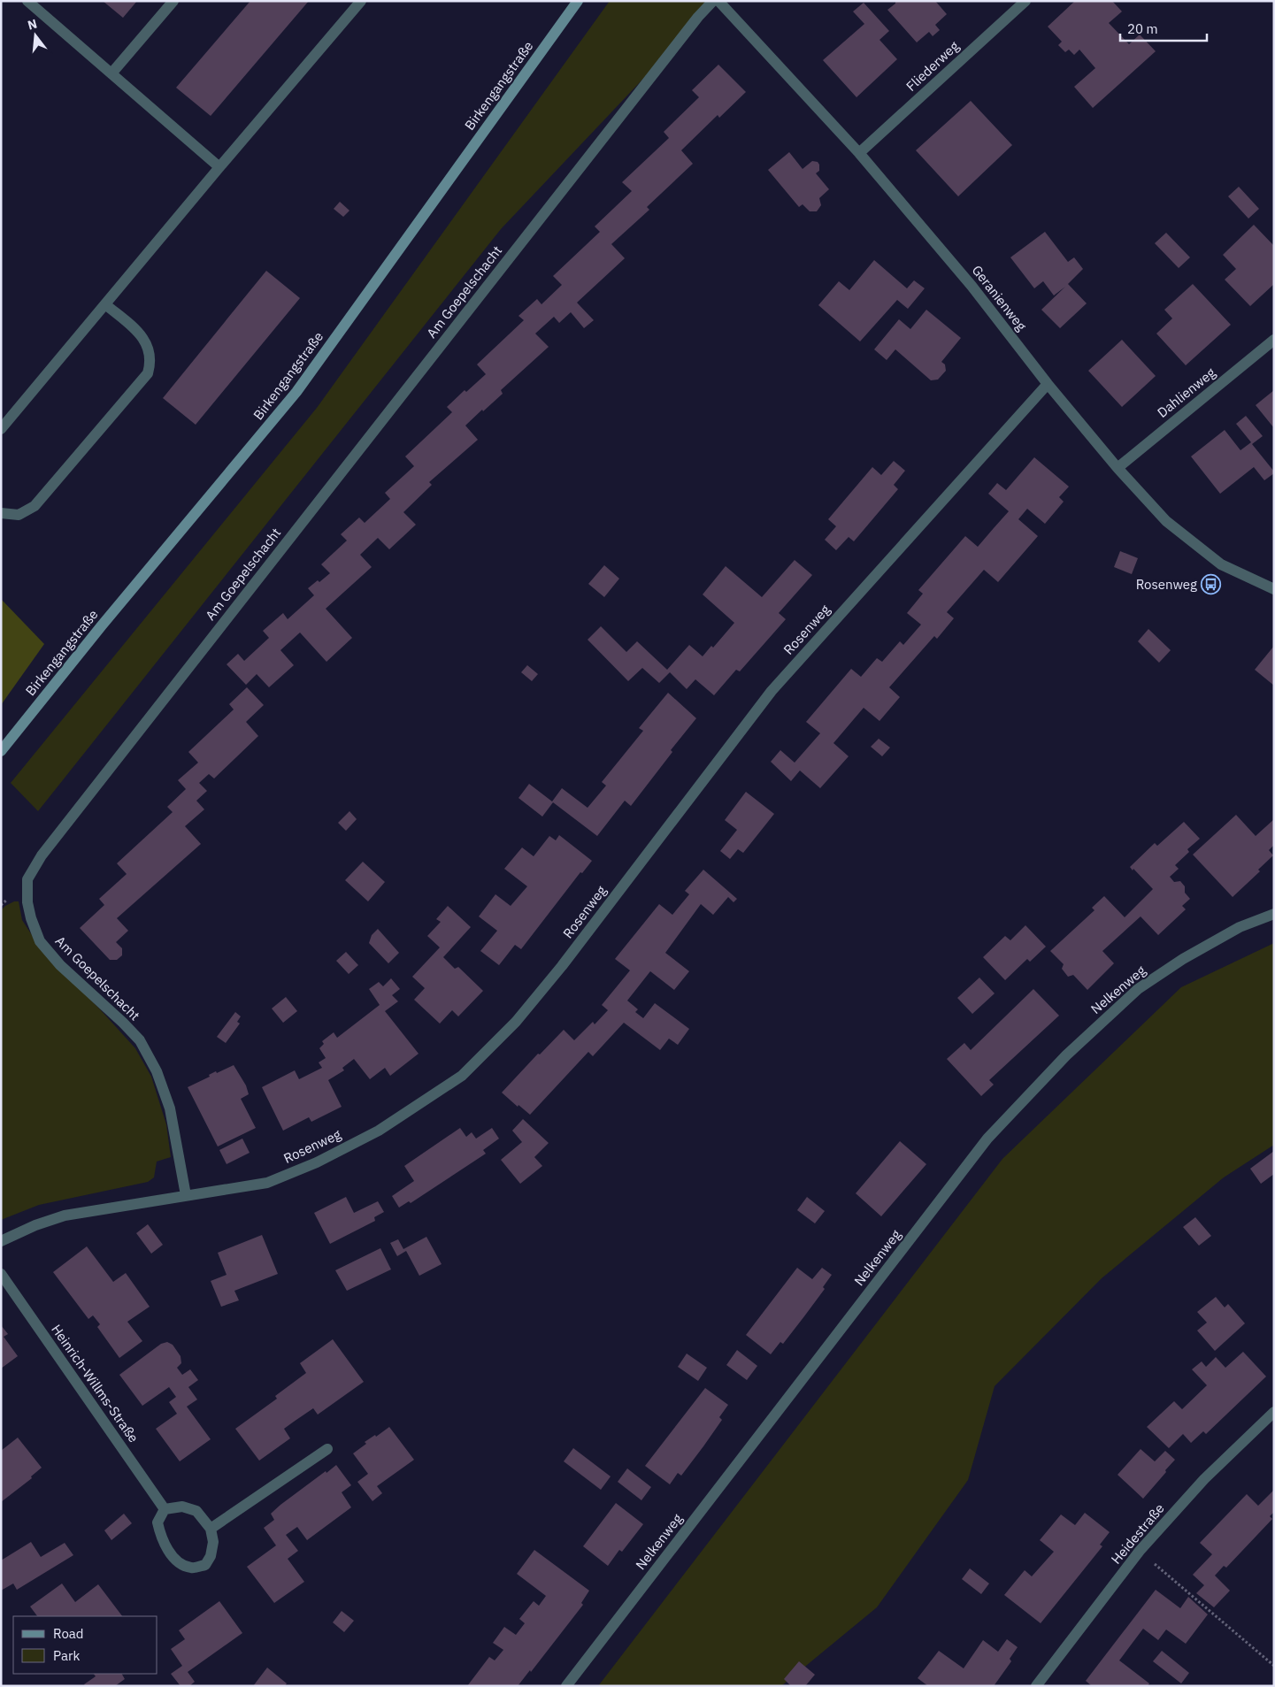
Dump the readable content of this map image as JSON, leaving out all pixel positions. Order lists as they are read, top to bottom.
{
  "streets": {
    "street": [
      "Fliederweg",
      "Birkengangstraße",
      "Am Goepelschacht",
      "Geranienweg",
      "Dahlienweg",
      "Rosenweg",
      "Nelkenweg",
      "Heinrich-Willms-Straße",
      "Heidestraße"
    ]
  },
  "crossings": [
    ["Fliederweg", "Geranienweg"],
    ["Am Goepelschacht", "Rosenweg"],
    ["Geranienweg", "Dahlienweg"],
    ["Geranienweg", "Rosenweg"]
  ],
  "places": {
    "bus stop": ["Rosenweg"]
  },
  "legend": ["Road", "Park"],
  "scale_bar": "20 m",
  "north": "top"
}
